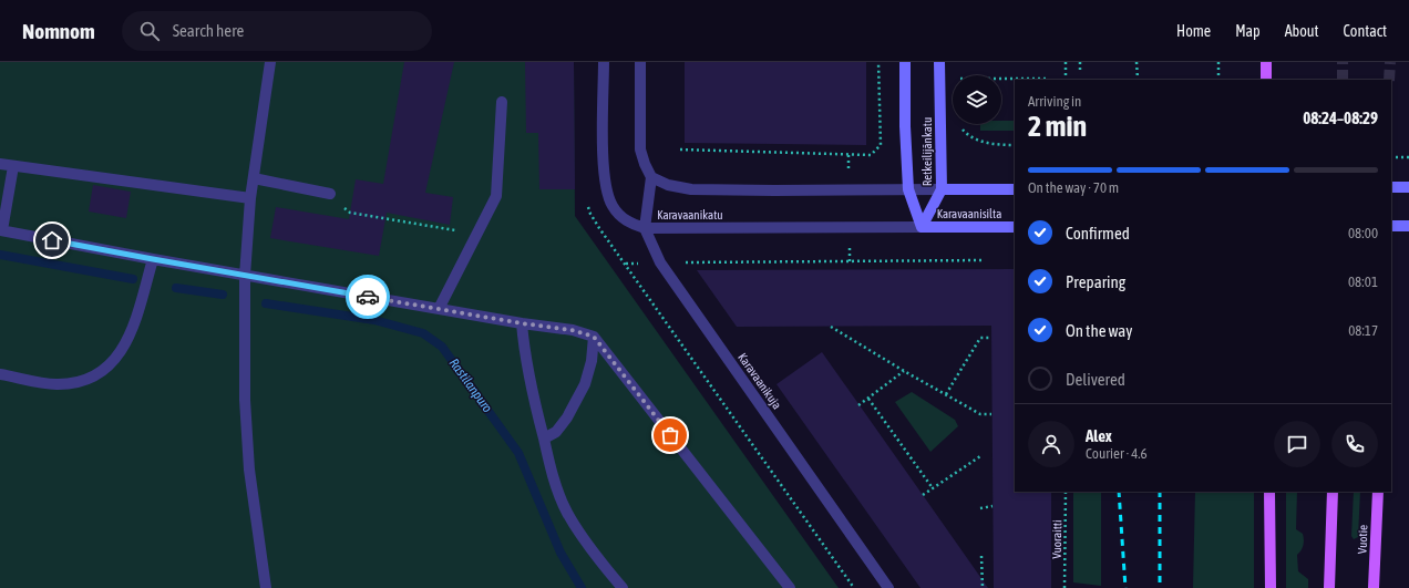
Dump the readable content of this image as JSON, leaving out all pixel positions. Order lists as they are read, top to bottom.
{
  "streets": {
    "main road": ["Vuotie"],
    "street": [
      "Retkeilijänkatu",
      "Karavaanisilta",
      "Karavaanikatu",
      "Karavaanikuja"
    ],
    "path": ["Vuoraitti"]
  },
  "crossings": [
    ["Retkeilijänkatu", "Karavaanisilta"],
    ["Retkeilijänkatu", "Karavaanikatu"],
    ["Karavaanisilta", "Karavaanikatu"],
    ["Karavaanikatu", "Karavaanikuja"]
  ],
  "water": ["Rastilanpuro"],
  "page": {
    "header": "Nomnom",
    "search": "Search here",
    "nav": [
      "Home",
      "Map",
      "About",
      "Contact"
    ],
    "heading": ["2 min", "Arriving in", "08:24–08:29"],
    "panel": ["Alex", "Courier · 4.6"],
    "bar": "On the way · 70 m",
    "list": [
      ["Confirmed", "08:00"],
      ["Preparing", "08:01"],
      ["On the way", "08:17"],
      "Delivered"
    ]
  }
}
